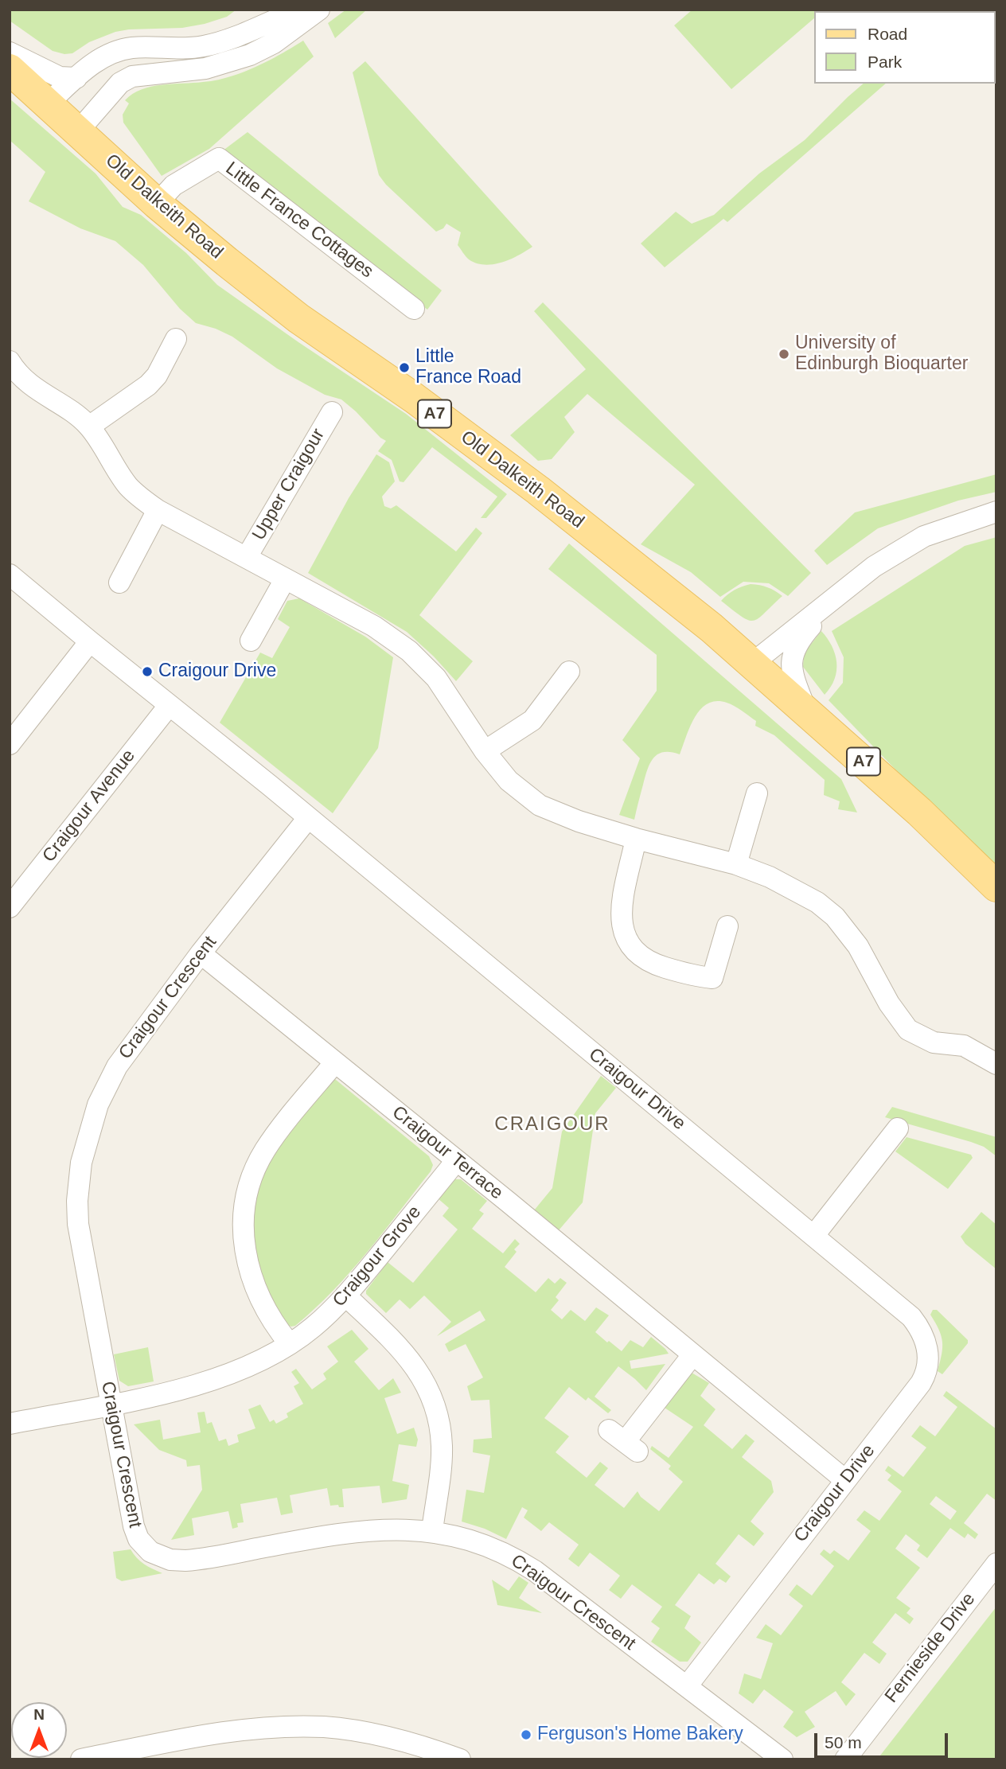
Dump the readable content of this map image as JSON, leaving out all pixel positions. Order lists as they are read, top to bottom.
{
  "streets": {
    "main road": ["Old Dalkeith Road", "A7"],
    "street": [
      "Little France Cottages",
      "Upper Craigour",
      "Craigour Avenue",
      "Craigour Crescent",
      "Craigour Drive",
      "Craigour Terrace",
      "Craigour Grove",
      "Fernieside Drive"
    ]
  },
  "crossings": [
    ["Old Dalkeith Road", "Little France Cottages"],
    ["Craigour Avenue", "Craigour Drive"],
    ["Craigour Crescent", "Craigour Drive"],
    ["Craigour Crescent", "Craigour Terrace"],
    ["Craigour Crescent", "Craigour Grove"],
    ["Craigour Drive", "Craigour Terrace"],
    ["Craigour Terrace", "Craigour Grove"]
  ],
  "districts": ["CRAIGOUR"],
  "places": [
    "University of Edinburgh Bioquarter",
    "Little France Road",
    "Craigour Drive",
    "Ferguson's Home Bakery"
  ],
  "legend": ["Road", "Park"],
  "scale_bar": "50 m",
  "north": "top"
}
